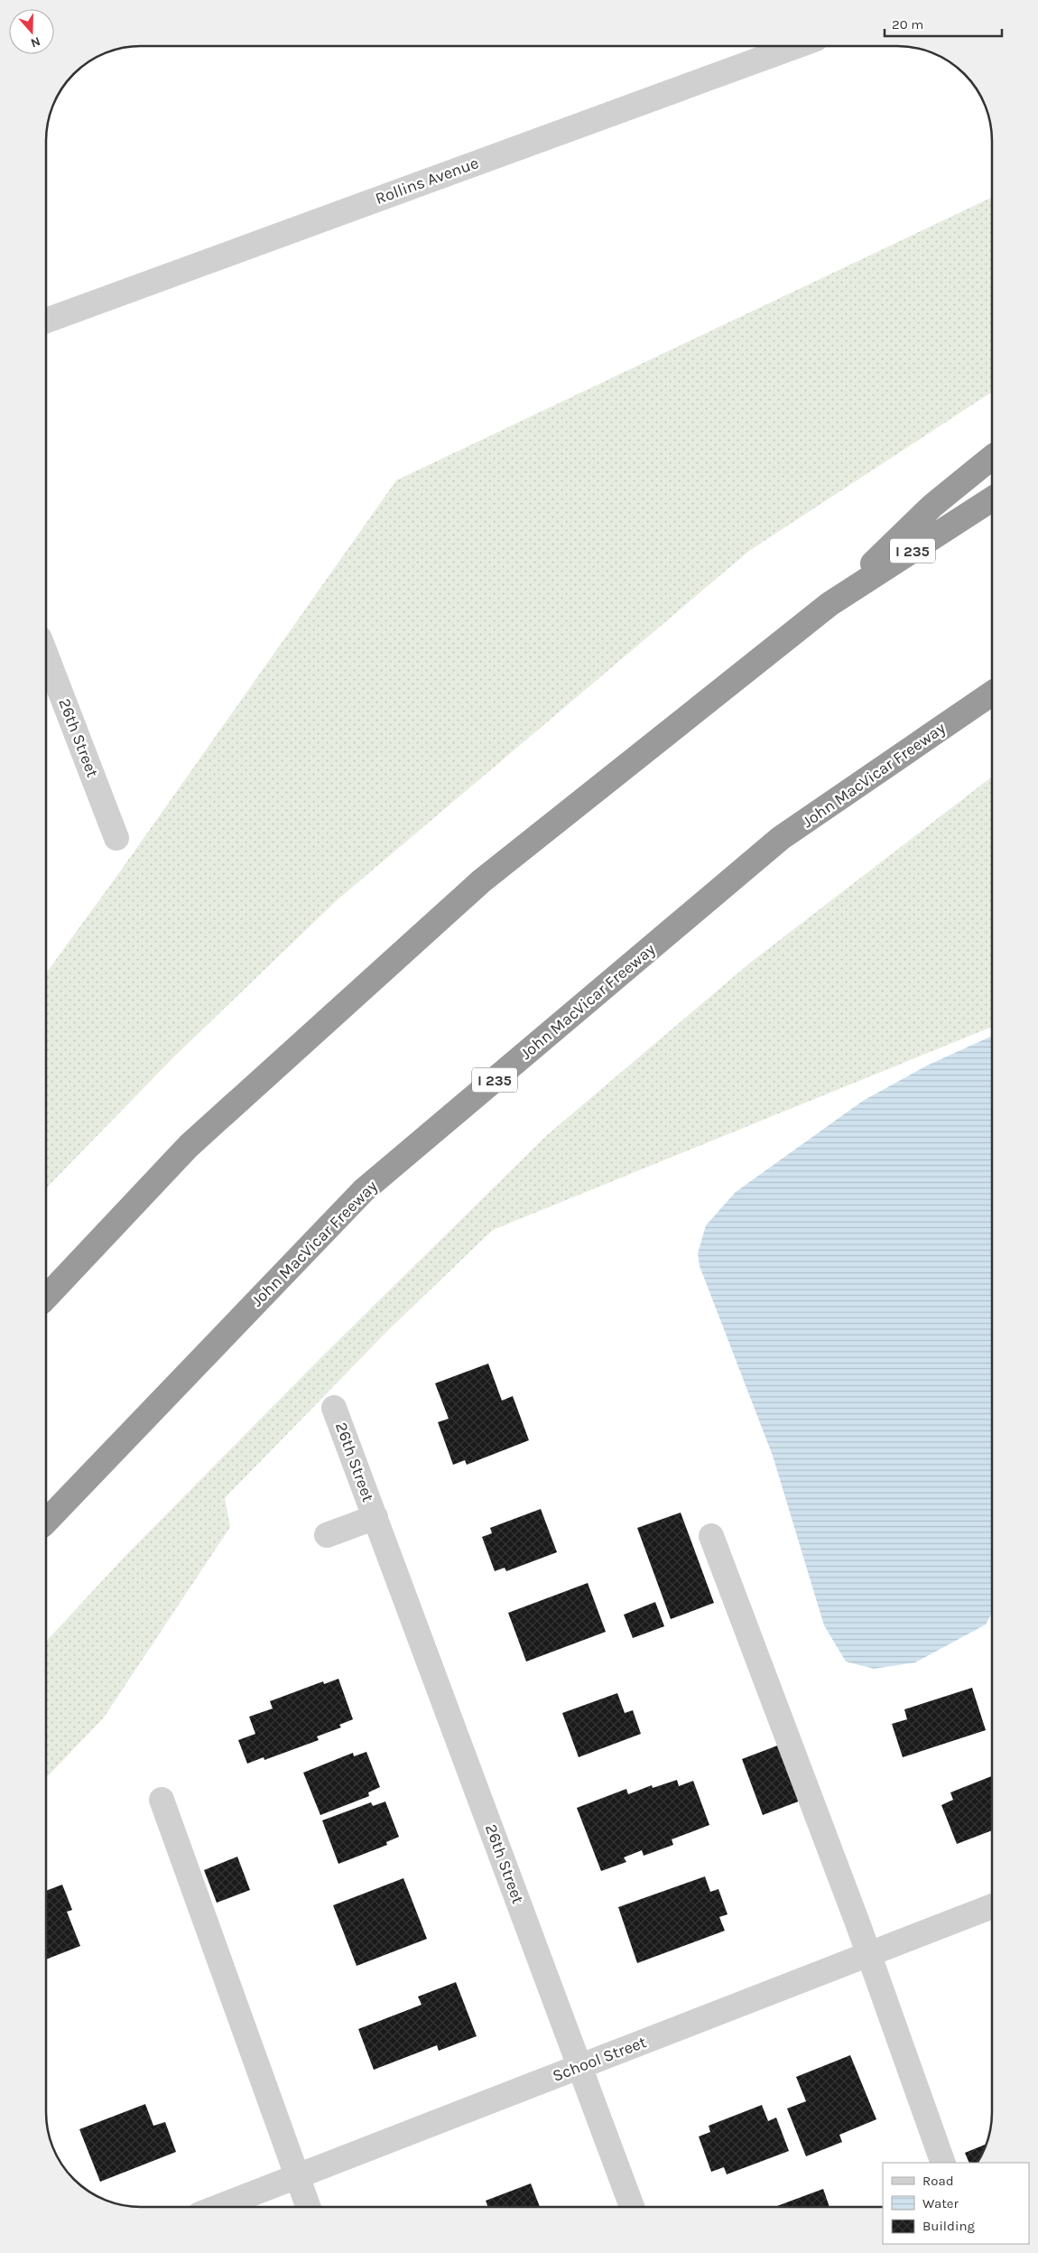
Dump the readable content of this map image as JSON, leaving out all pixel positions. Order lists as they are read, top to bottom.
{
  "streets": {
    "highway": ["I 235", "John MacVicar Freeway"],
    "street": ["Rollins Avenue", "26th Street", "School Street"]
  },
  "crossings": [
    ["26th Street", "School Street"]
  ],
  "legend": ["Road", "Water", "Building"],
  "scale_bar": "20 m",
  "north": "bottom"
}
